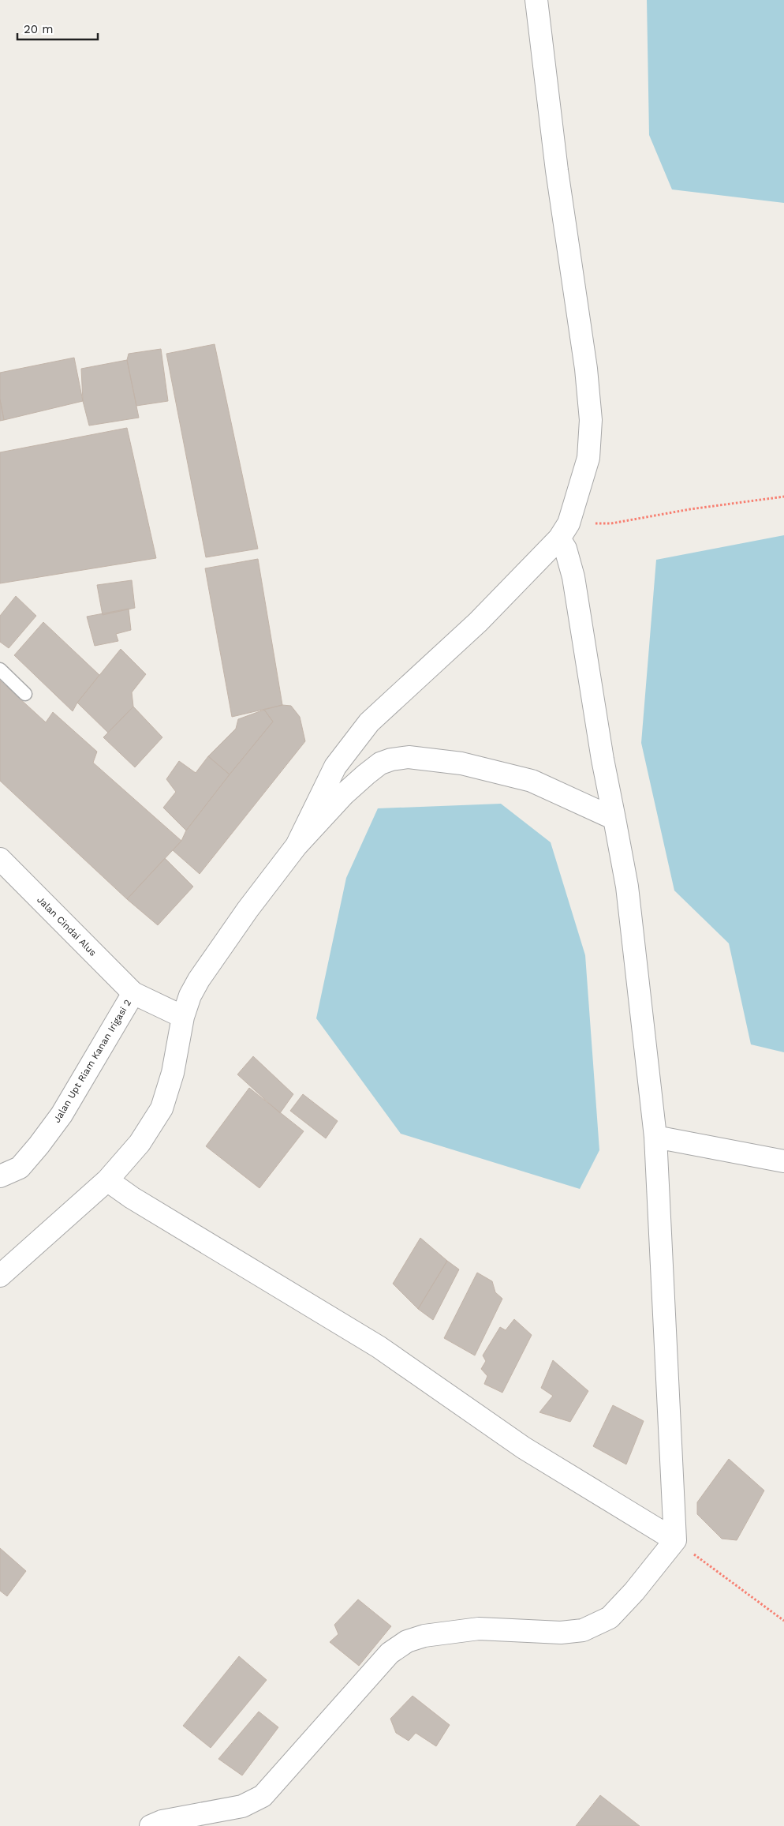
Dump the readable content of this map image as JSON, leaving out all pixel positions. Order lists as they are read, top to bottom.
{
  "streets": {
    "street": ["Jalan Cindai Alus", "Jalan Upt Riam Kanan Irigasi 2"]
  },
  "crossings": [
    ["Jalan Cindai Alus", "Jalan Upt Riam Kanan Irigasi 2"]
  ],
  "scale_bar": "20 m"
}
